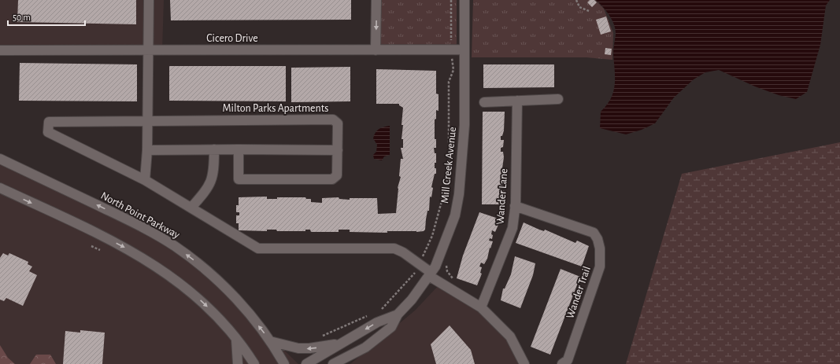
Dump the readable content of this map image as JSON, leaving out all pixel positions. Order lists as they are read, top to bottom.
{
  "streets": {
    "street": [
      "Cicero Drive",
      "Milton Parks Apartments",
      "Mill Creek Avenue",
      "Wander Lane",
      "North Point Parkway",
      "Wander Trail"
    ]
  },
  "crossings": [
    ["Cicero Drive", "Mill Creek Avenue"],
    ["Milton Parks Apartments", "Mill Creek Avenue"],
    ["Wander Lane", "Wander Trail"]
  ],
  "scale_bar": "50 m"
}
